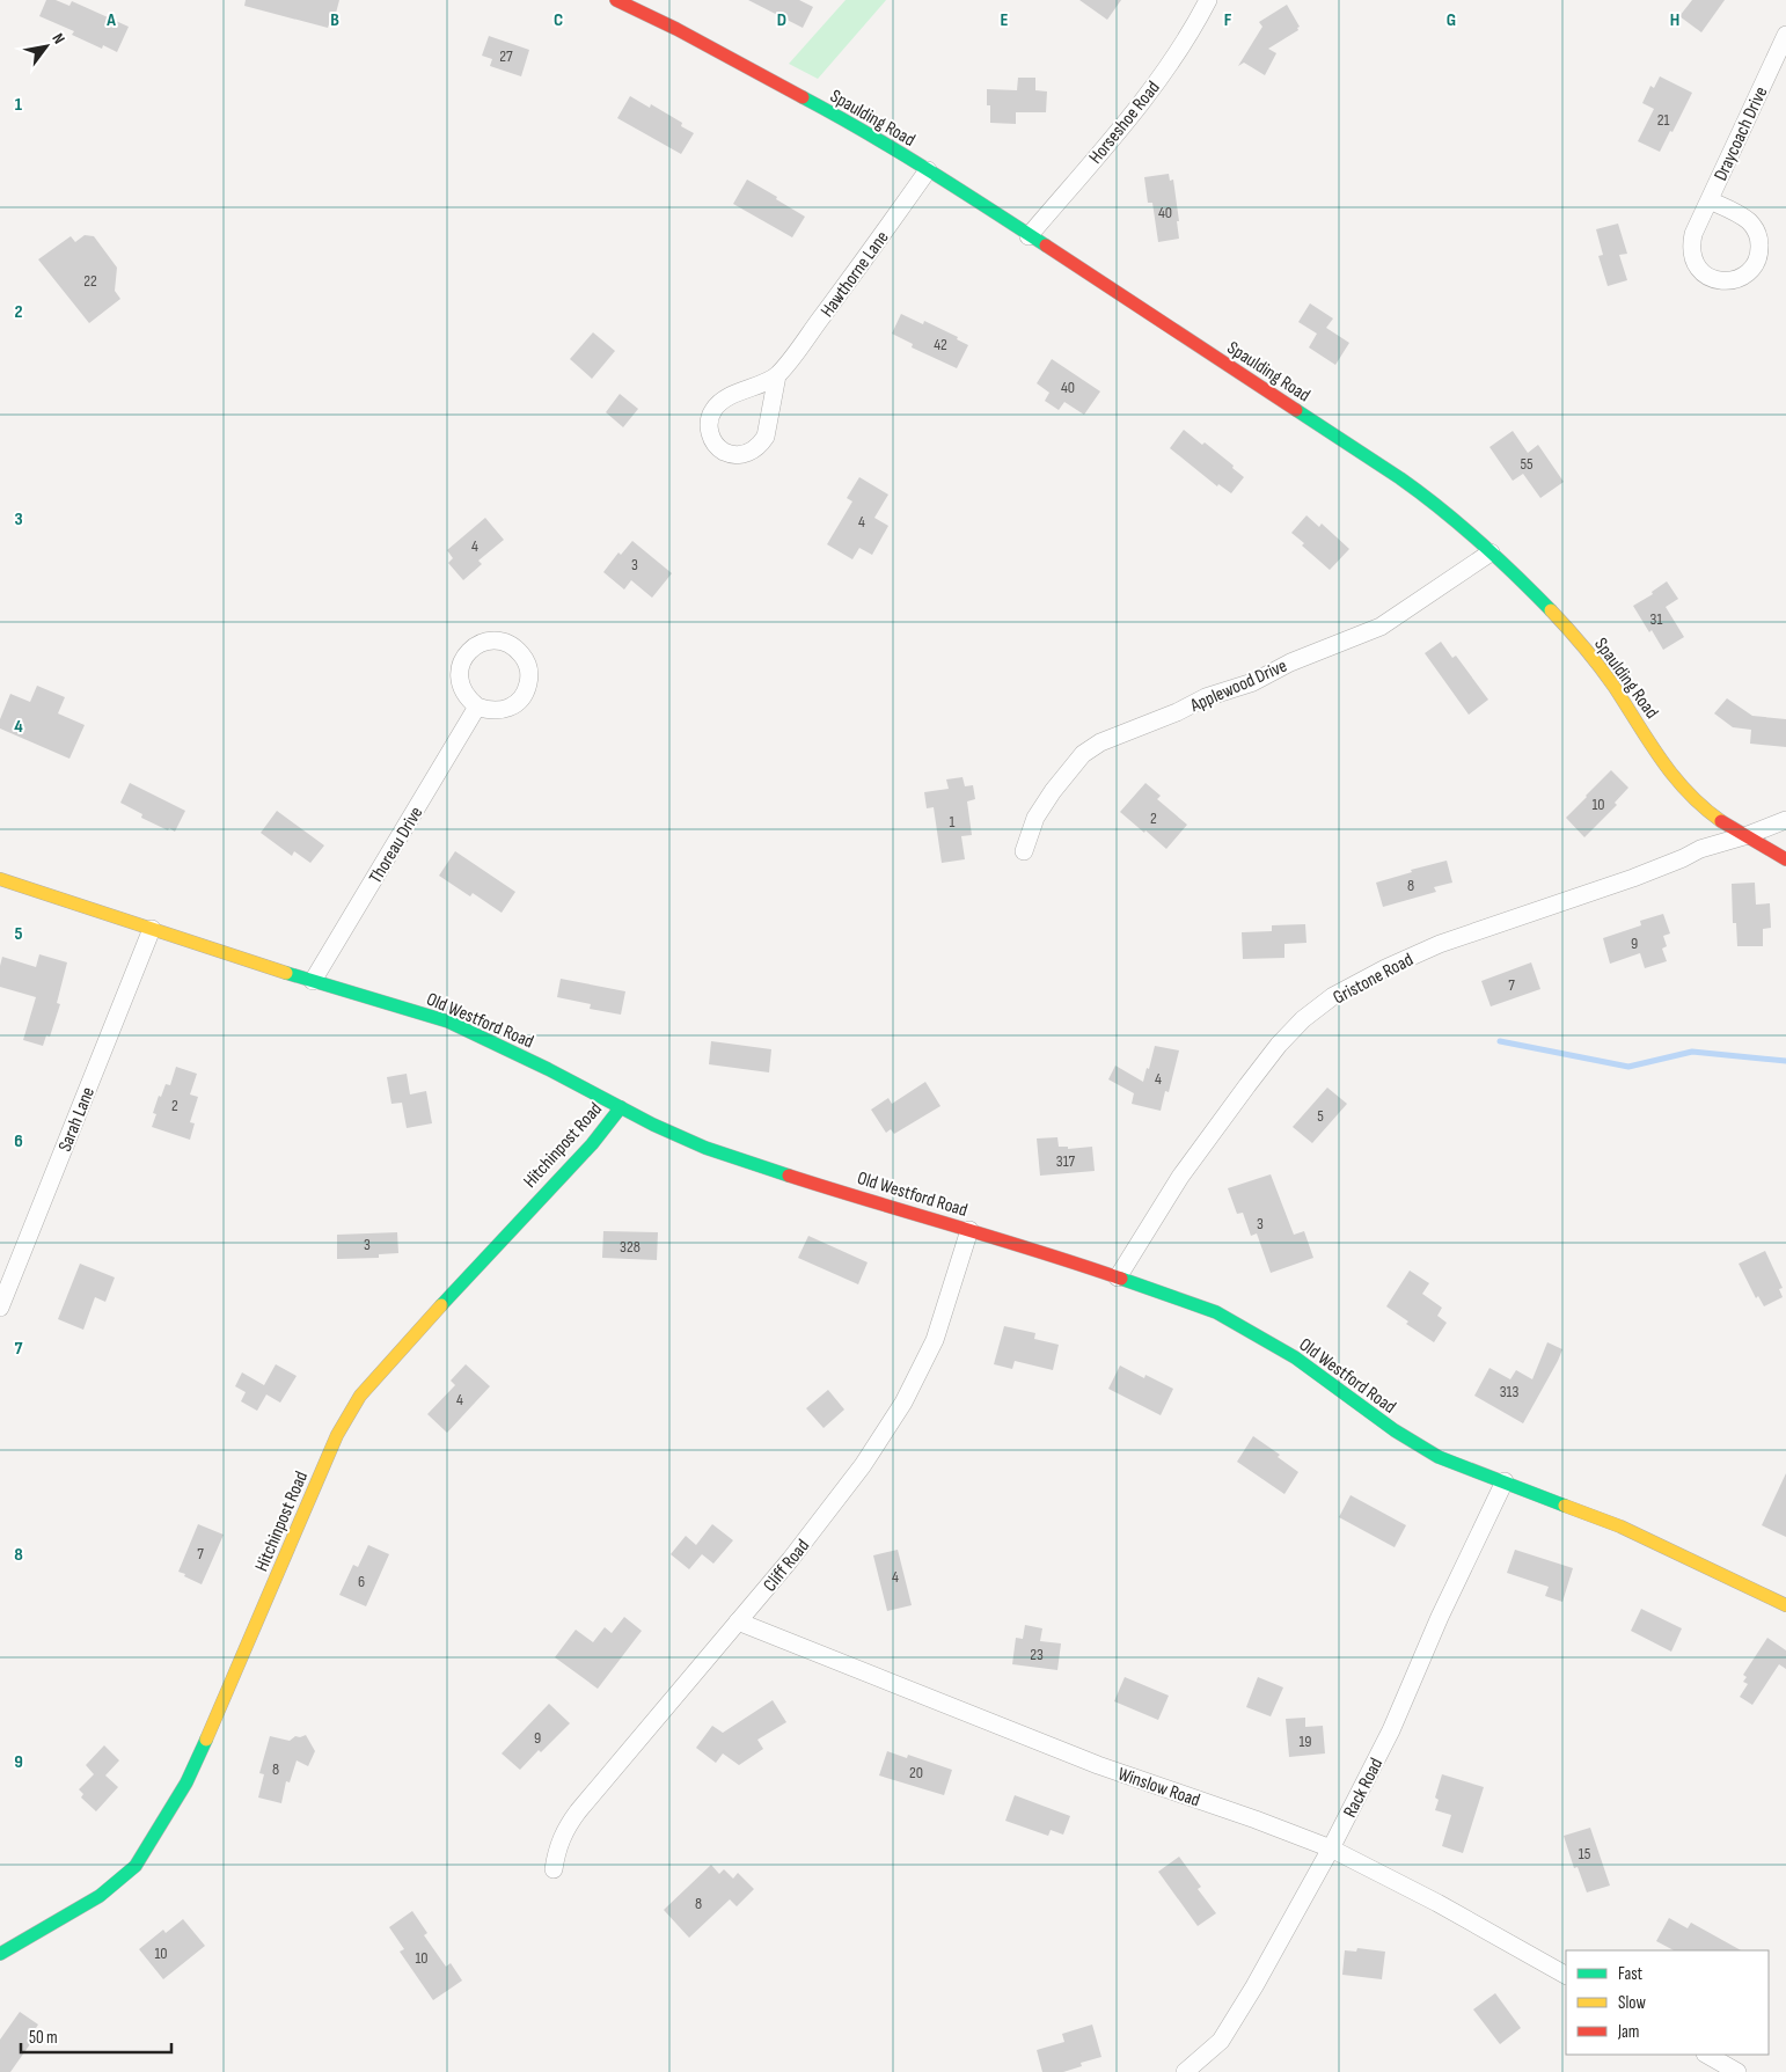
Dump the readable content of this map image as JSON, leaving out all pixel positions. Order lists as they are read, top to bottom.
{
  "streets": {
    "street": [
      "Spaulding Road",
      "Horseshoe Road",
      "Draycoach Drive",
      "Hawthorne Lane",
      "Applewood Drive",
      "Thoreau Drive",
      "Gristone Road",
      "Old Westford Road",
      "Sarah Lane",
      "Hitchinpost Road",
      "Cliff Road",
      "Winslow Road",
      "Rack Road"
    ]
  },
  "crossings": [
    ["Spaulding Road", "Horseshoe Road"],
    ["Spaulding Road", "Hawthorne Lane"],
    ["Spaulding Road", "Applewood Drive"],
    ["Spaulding Road", "Gristone Road"],
    ["Thoreau Drive", "Old Westford Road"],
    ["Gristone Road", "Old Westford Road"],
    ["Old Westford Road", "Sarah Lane"],
    ["Old Westford Road", "Hitchinpost Road"],
    ["Old Westford Road", "Cliff Road"],
    ["Old Westford Road", "Rack Road"],
    ["Cliff Road", "Winslow Road"],
    ["Winslow Road", "Rack Road"]
  ],
  "house_numbers": [
    "27",
    "21",
    "40",
    "22",
    "42",
    "40",
    "55",
    "4",
    "4",
    "3",
    "31",
    "10",
    "2",
    "1",
    "8",
    "9",
    "7",
    "4",
    "2",
    "5",
    "317",
    "3",
    "3",
    "328",
    "313",
    "4",
    "7",
    "4",
    "6",
    "23",
    "9",
    "19",
    "8",
    "20",
    "15",
    "8",
    "10",
    "10"
  ],
  "legend": ["Fast", "Slow", "Jam"],
  "scale_bar": "50 m",
  "north": "top right",
  "grid": {
    "columns": [
      "A",
      "B",
      "C",
      "D",
      "E",
      "F",
      "G",
      "H"
    ],
    "rows": [
      "1",
      "2",
      "3",
      "4",
      "5",
      "6",
      "7",
      "8",
      "9"
    ]
  }
}
